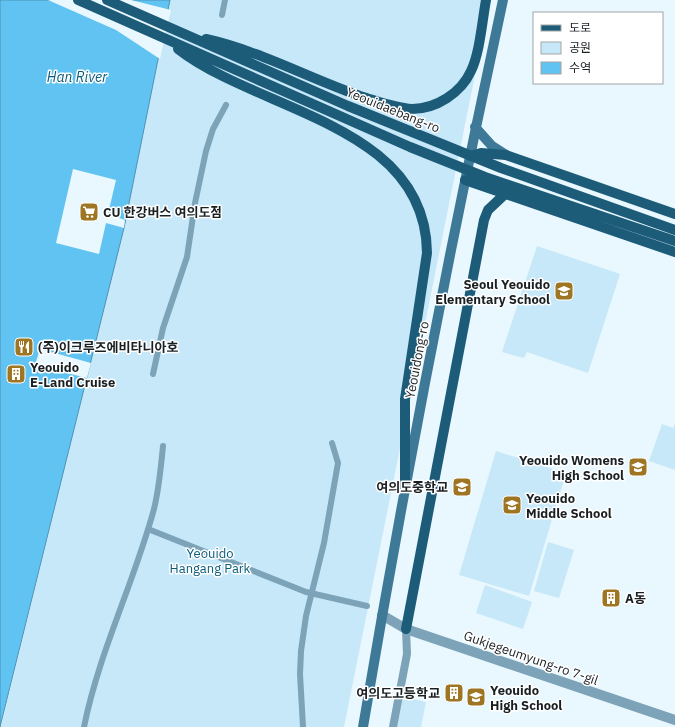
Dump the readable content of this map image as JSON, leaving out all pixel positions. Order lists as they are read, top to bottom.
{
  "streets": {
    "main road": ["Yeouidaebang-ro", "Yeouidong-ro"],
    "street": ["Gukjegeumyung-ro 7-gil"]
  },
  "crossings": [
    ["Yeouidong-ro", "Gukjegeumyung-ro 7-gil"]
  ],
  "water": ["Han River"],
  "parks": ["Yeouido Hangang Park"],
  "places": {
    "supermarket": ["CU 한강버스 여의도점"],
    "school or university": [
      "Seoul Yeouido Elementary School",
      "Yeouido Womens High School",
      "여의도중학교",
      "Yeouido Middle School",
      "Yeouido High School"
    ],
    "restaurant": ["(주)이크루즈에비타니아호"],
    "building": ["Yeouido E-Land Cruise", "A동", "여의도고등학교"]
  },
  "legend": ["도로", "공원", "수역"]
}
